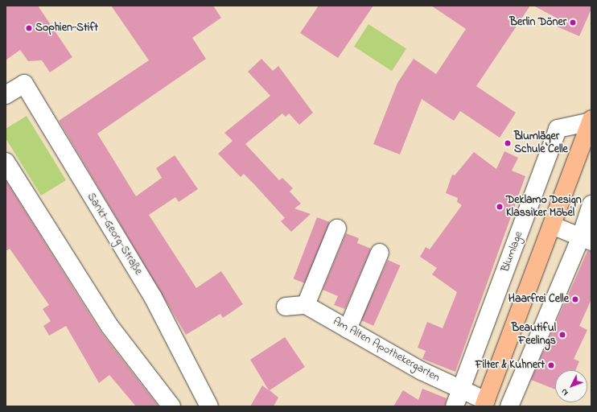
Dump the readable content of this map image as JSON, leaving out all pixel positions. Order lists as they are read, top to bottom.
{
  "streets": {
    "main road": ["Blumlage"],
    "street": ["Sankt-Georg-Straße", "Am Alten Apothekergarten"]
  },
  "crossings": [
    ["Blumlage", "Am Alten Apothekergarten"]
  ],
  "places": [
    "Berlin Döner",
    "Sophien-Stift",
    "Blumläger Schule Celle",
    "Deklamo Design Klassiker Möbel",
    "Haarfrei Celle",
    "Beautiful Feelings",
    "Filter & Kuhnert"
  ],
  "north": "bottom left"
}
